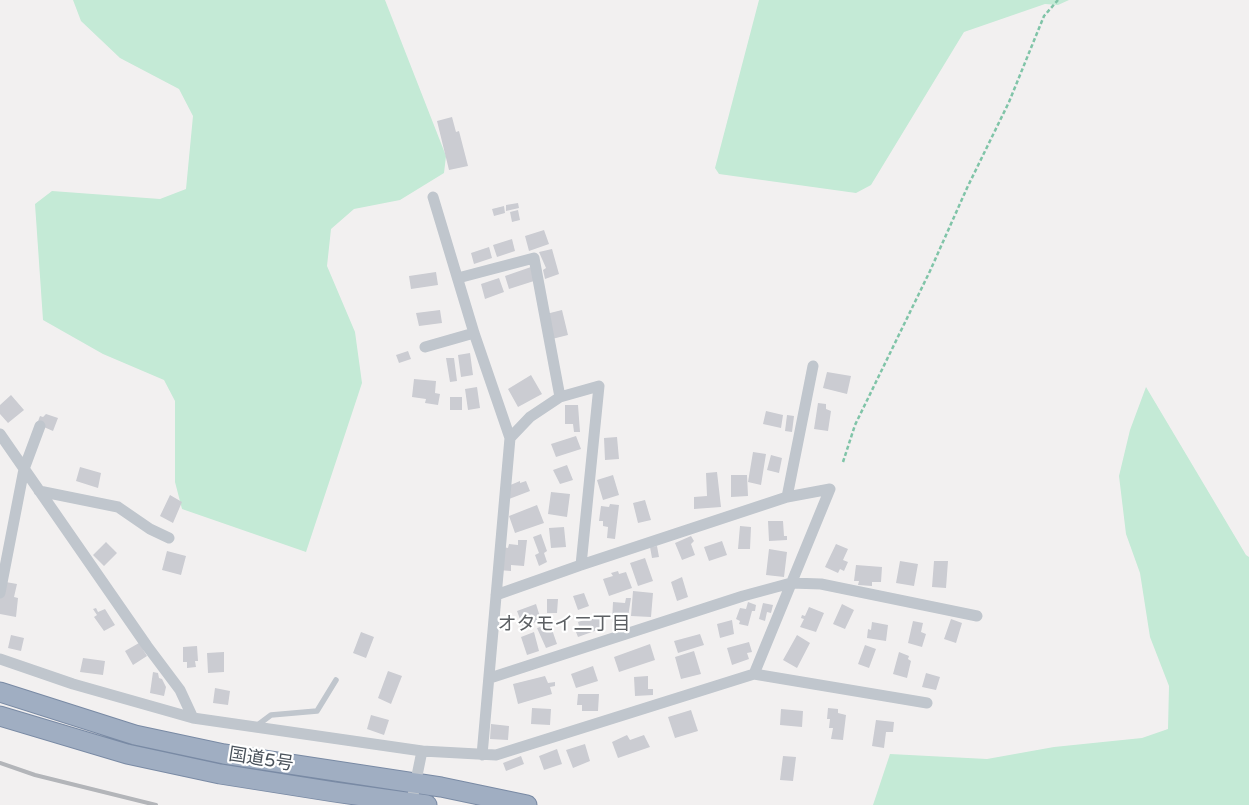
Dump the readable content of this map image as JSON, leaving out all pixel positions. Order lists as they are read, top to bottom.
{
  "streets": {
    "highway": ["国道5号"]
  },
  "districts": ["オタモイ二丁目"]
}
